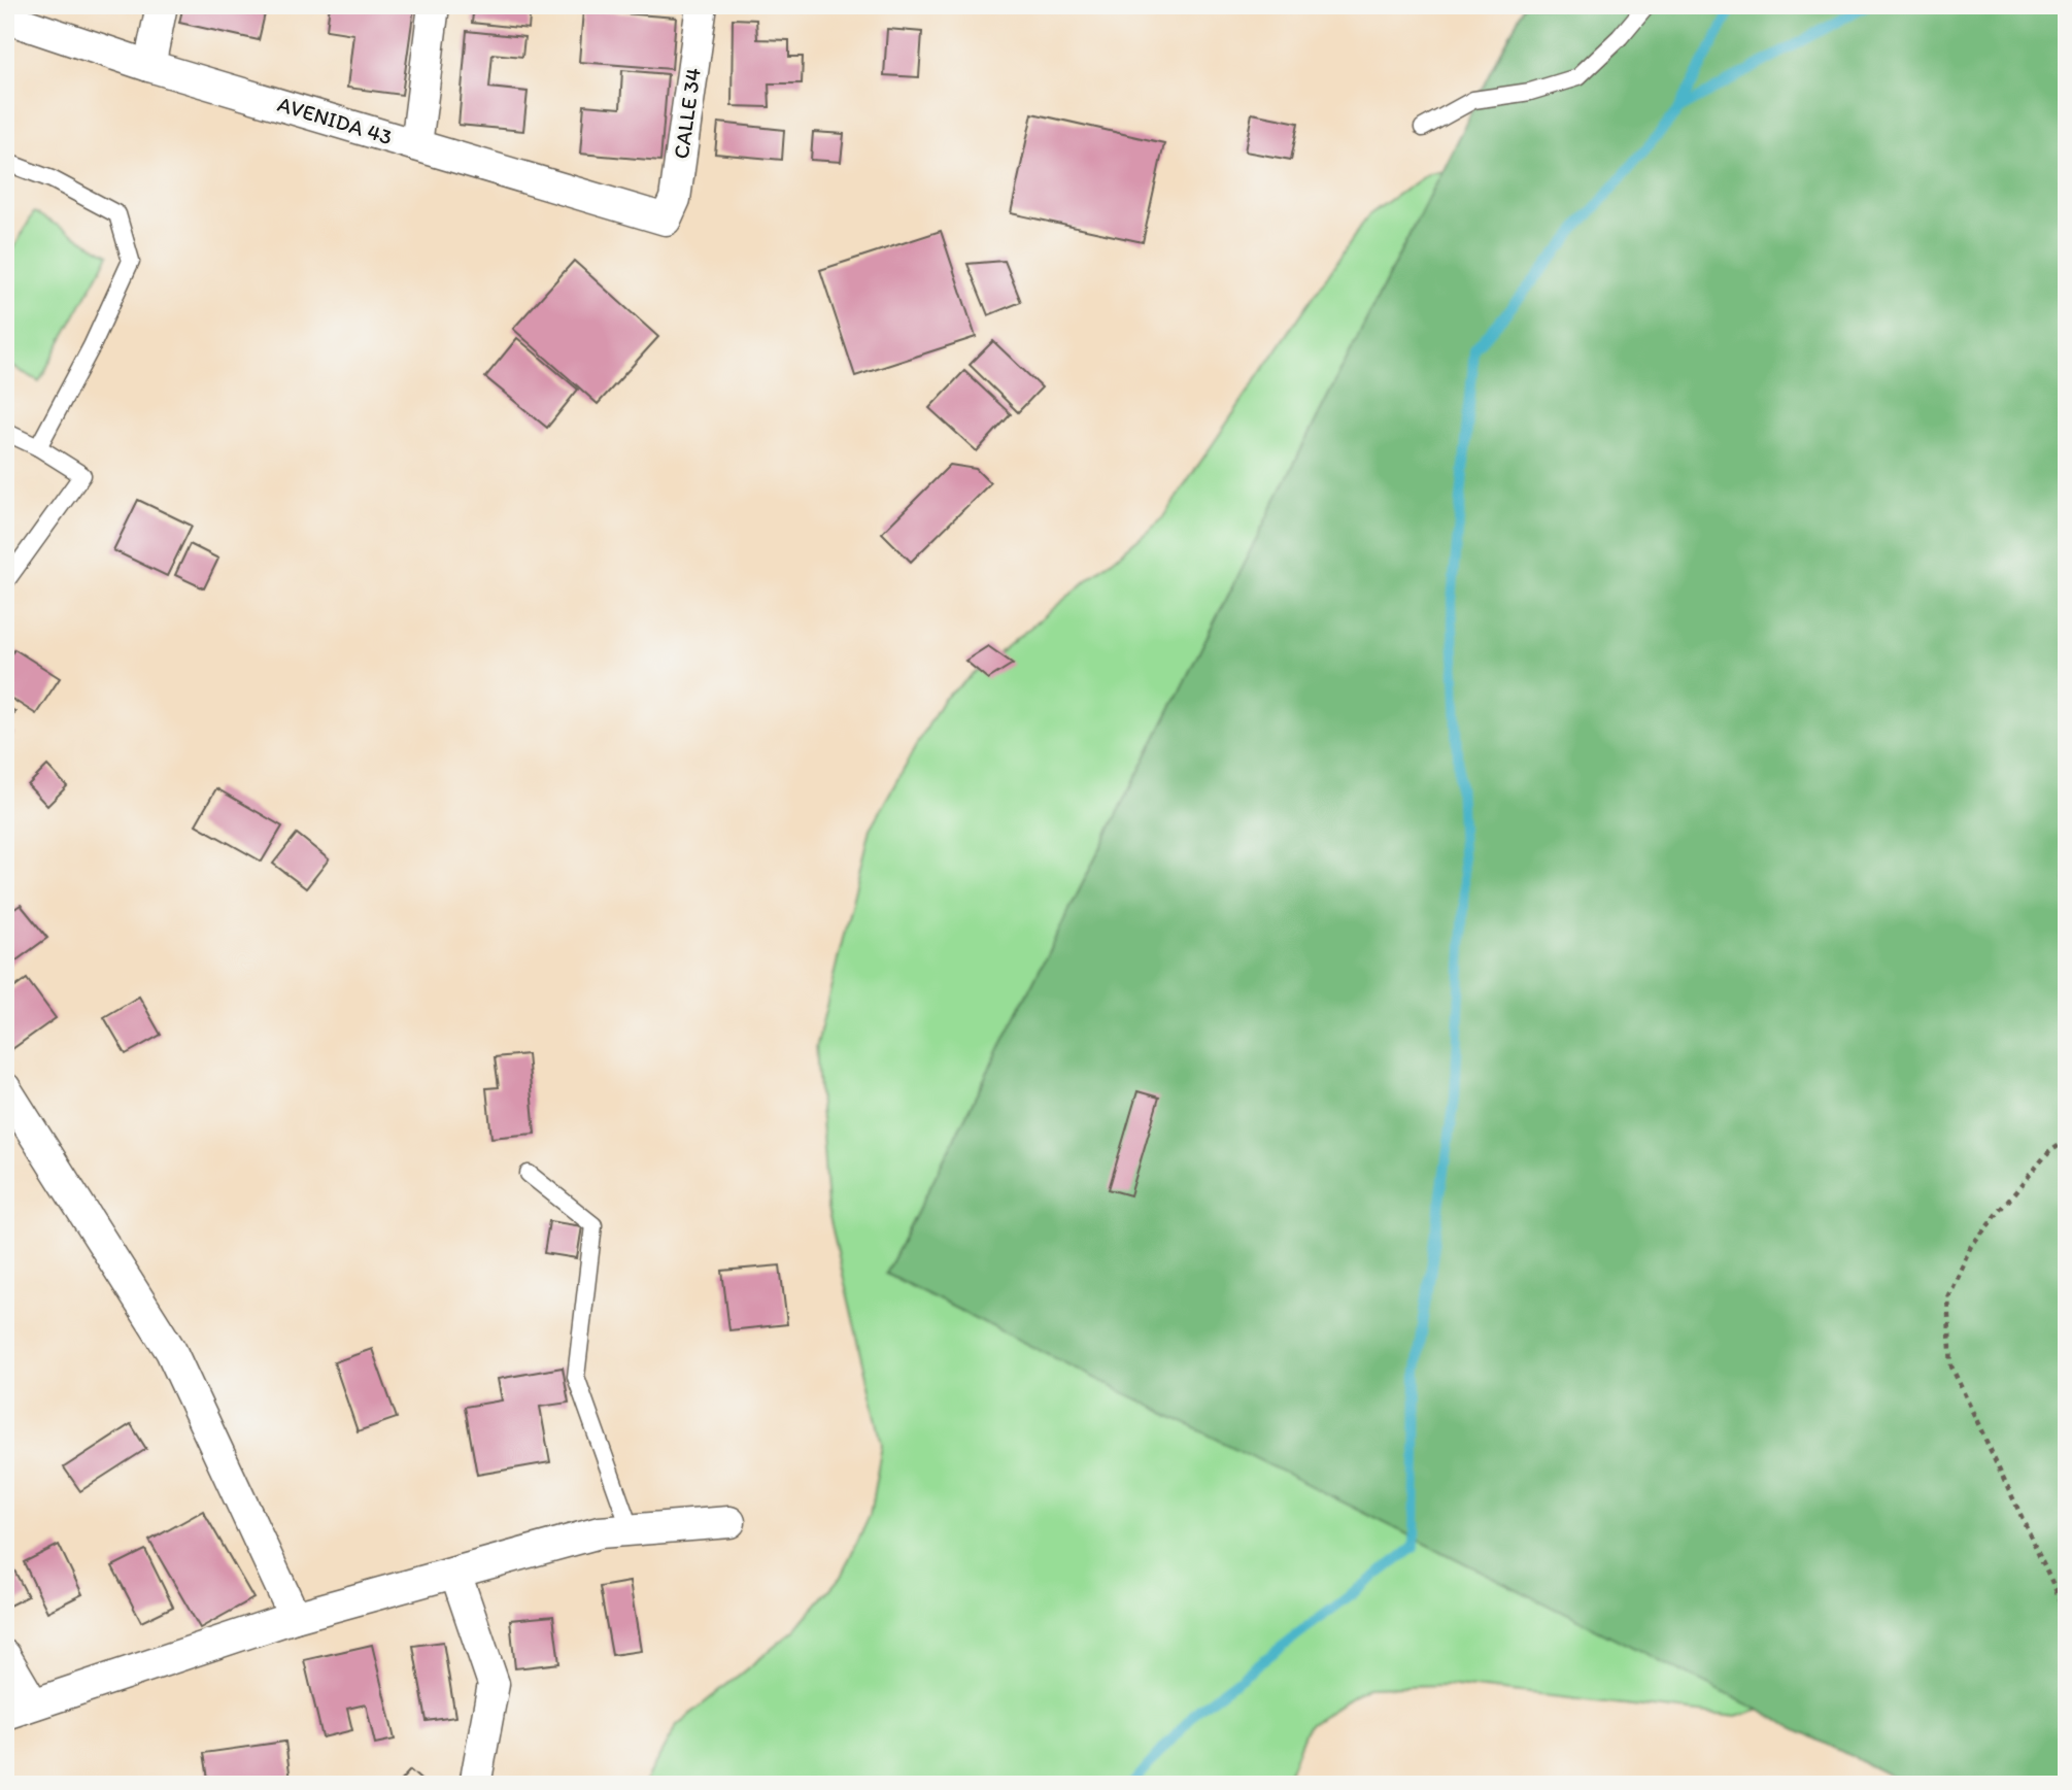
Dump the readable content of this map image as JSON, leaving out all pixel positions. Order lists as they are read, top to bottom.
{
  "streets": {
    "street": ["CALLE 34", "AVENIDA 43"]
  },
  "crossings": [
    ["CALLE 34", "AVENIDA 43"]
  ]
}
